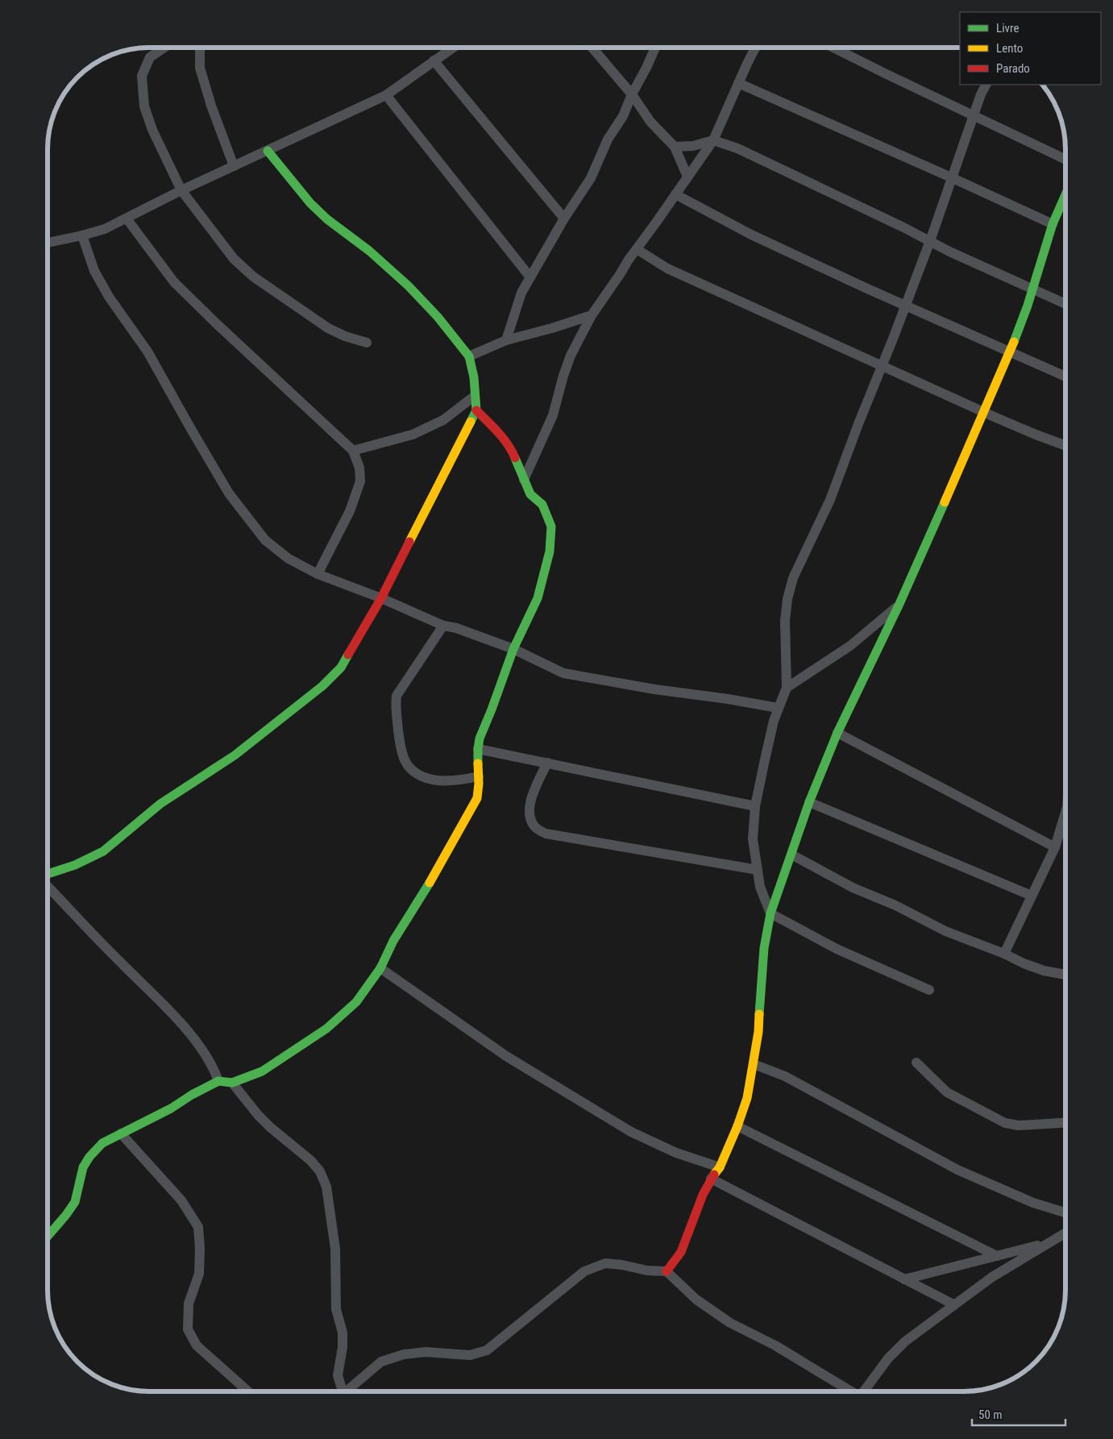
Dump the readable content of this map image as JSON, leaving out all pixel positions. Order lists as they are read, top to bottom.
{
  "legend": ["Livre", "Lento", "Parado"],
  "scale_bar": "50 m"
}
